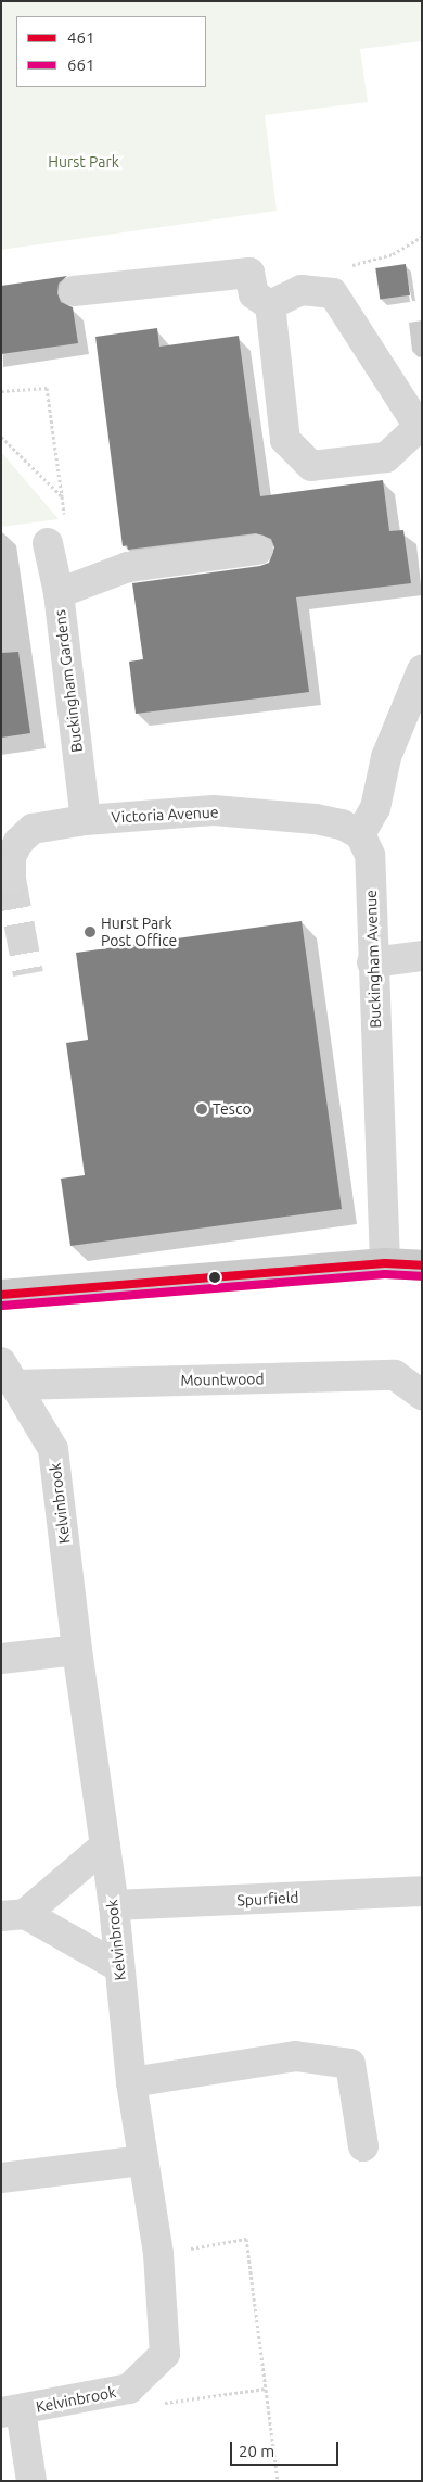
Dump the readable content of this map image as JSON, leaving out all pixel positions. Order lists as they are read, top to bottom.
{
  "streets": {
    "street": [
      "Buckingham Gardens",
      "Victoria Avenue",
      "Buckingham Avenue",
      "Mountwood",
      "Kelvinbrook",
      "Spurfield"
    ]
  },
  "crossings": [
    ["Buckingham Gardens", "Victoria Avenue"],
    ["Victoria Avenue", "Buckingham Avenue"],
    ["Mountwood", "Kelvinbrook"],
    ["Kelvinbrook", "Spurfield"]
  ],
  "parks": ["Hurst Park"],
  "places": ["Hurst Park Post Office", "Tesco"],
  "lines": ["transit line 461", "transit line 661"],
  "legend": ["461", "661"],
  "scale_bar": "20 m"
}
